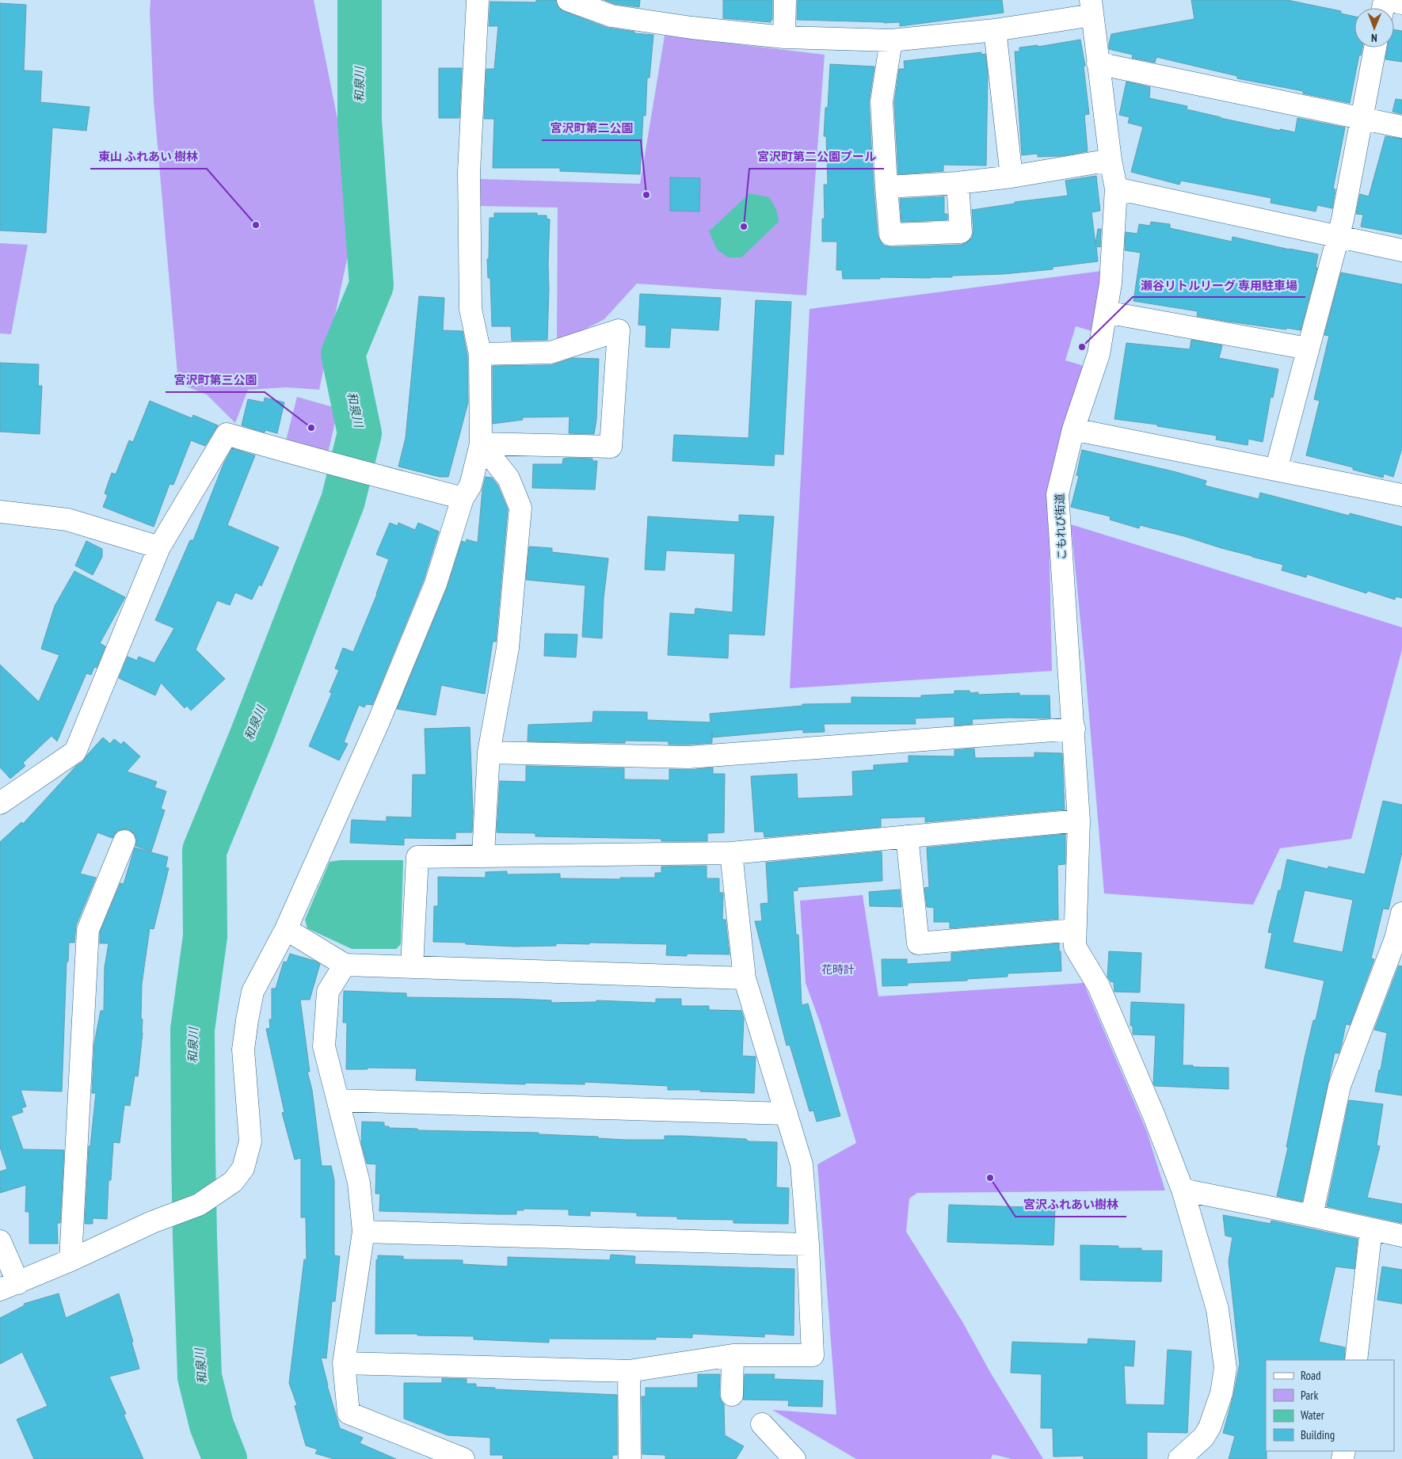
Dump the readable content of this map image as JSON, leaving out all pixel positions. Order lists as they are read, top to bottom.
{
  "streets": {
    "street": ["こもれび街道"]
  },
  "water": ["和泉川"],
  "parks": ["花時計"],
  "places": [
    "宮沢町第二公園",
    "東山 ふれあい 樹林",
    "宮沢町第二公園プール",
    "瀬谷リトルリーグ 専用駐車場",
    "宮沢町第三公園",
    "宮沢ふれあい樹林"
  ],
  "legend": [
    "Road",
    "Park",
    "Water",
    "Building"
  ],
  "north": "bottom"
}
